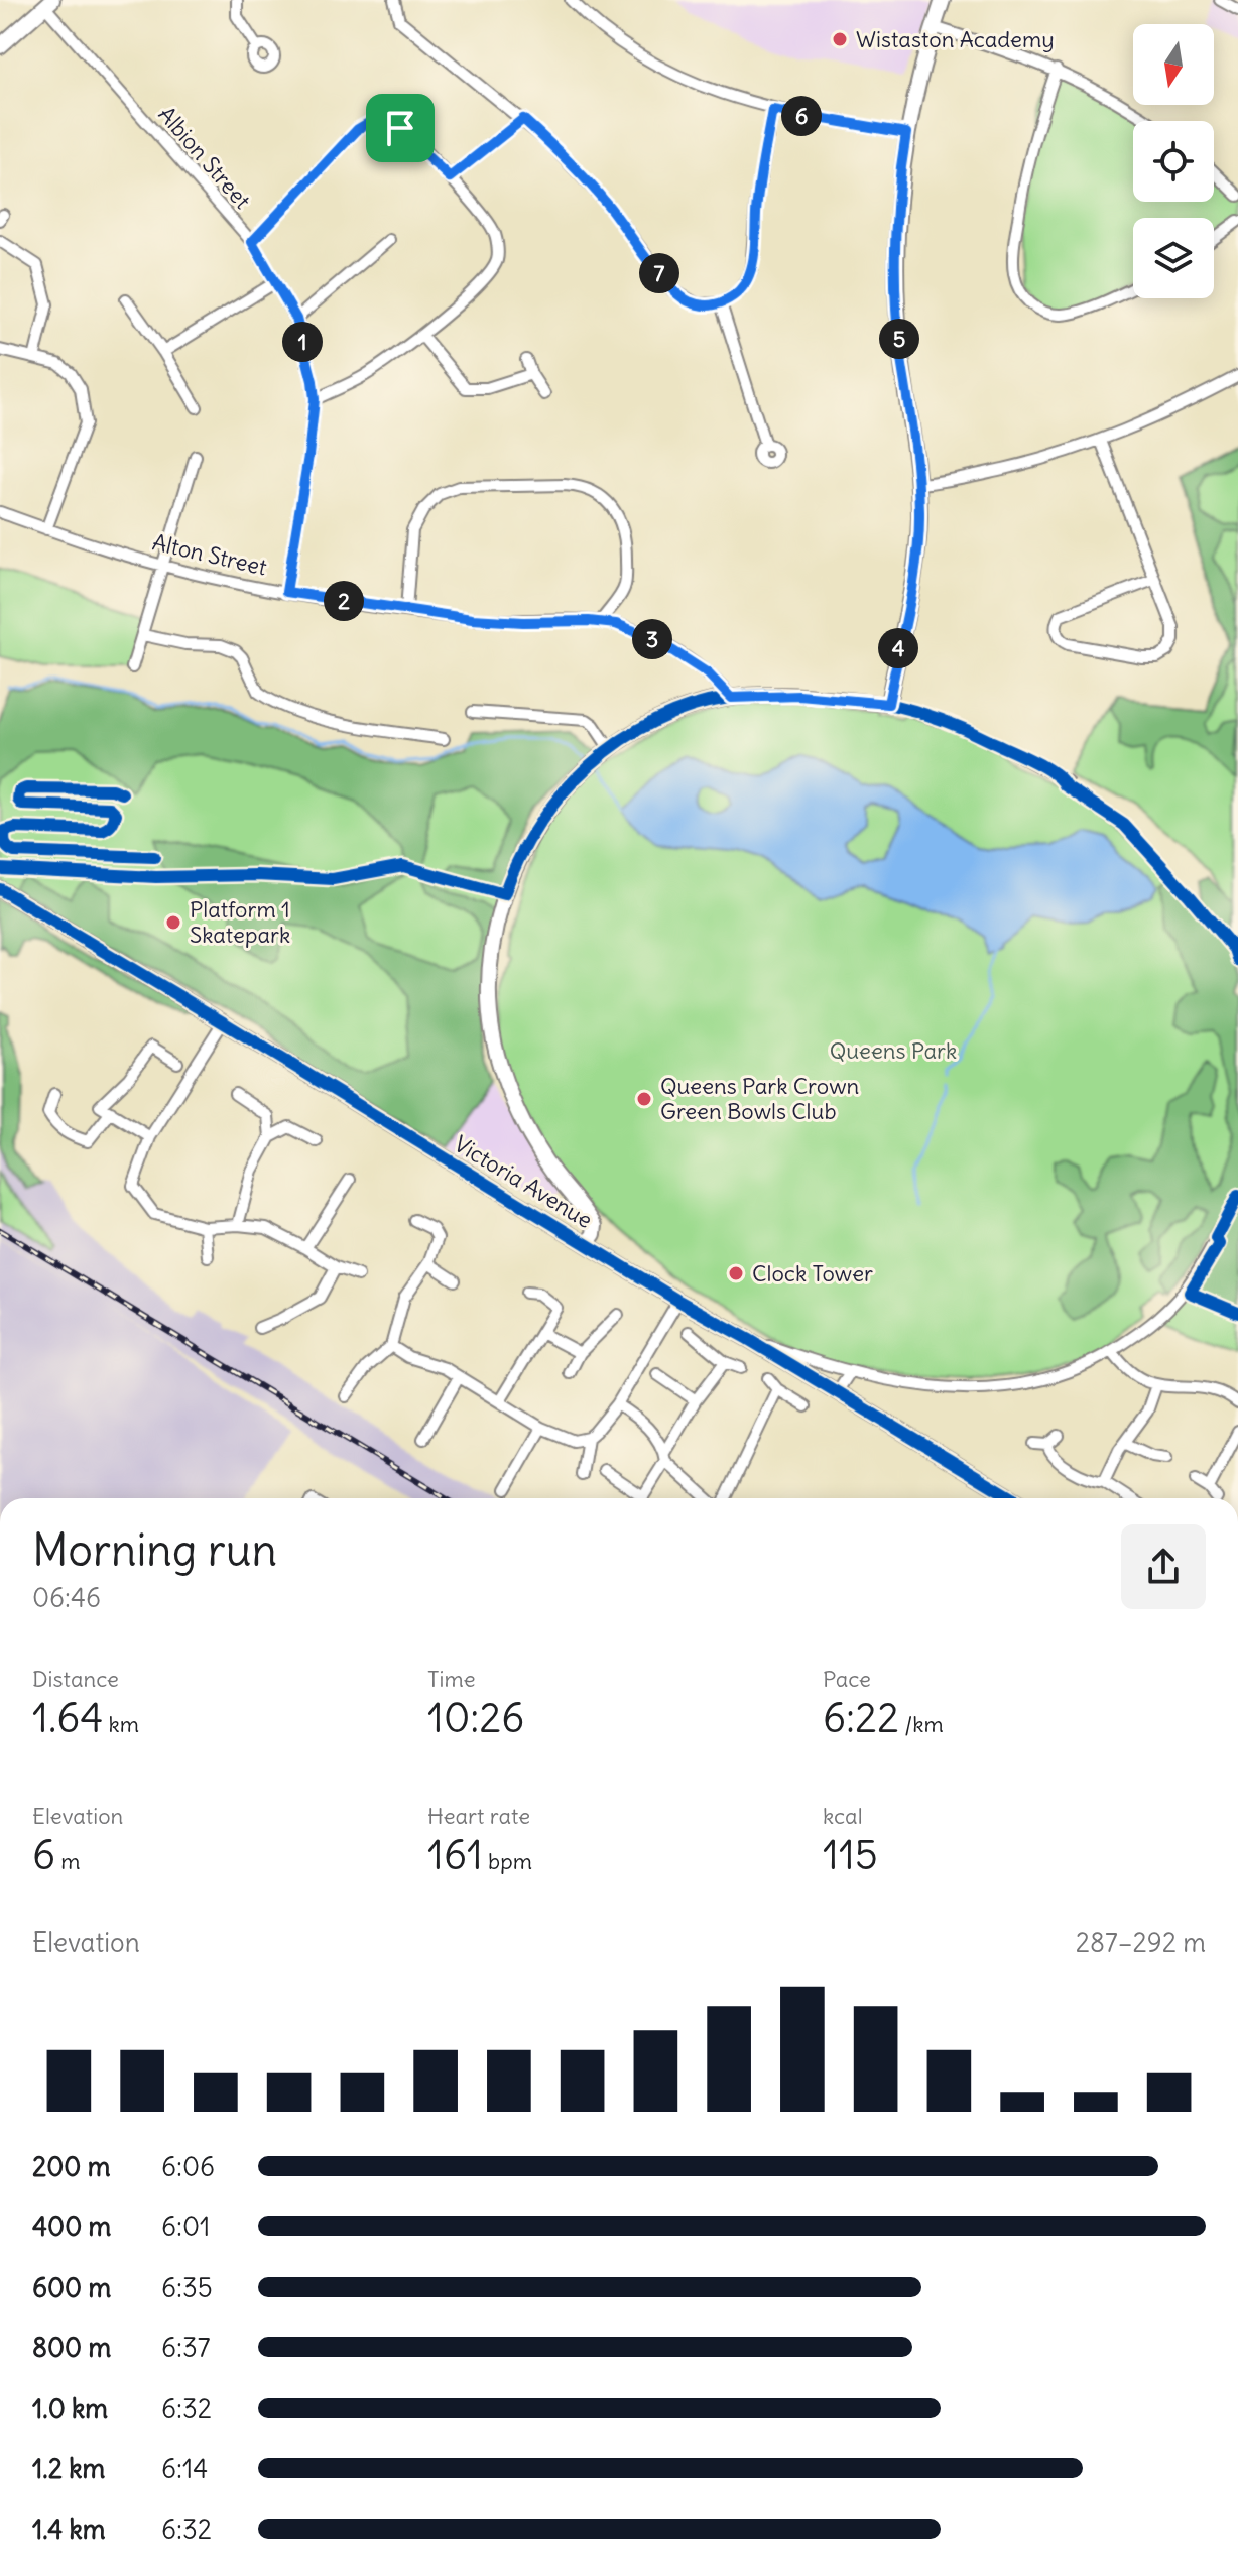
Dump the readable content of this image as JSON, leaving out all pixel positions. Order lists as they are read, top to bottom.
{
  "streets": {
    "street": ["Albion Street", "Alton Street", "Victoria Avenue"]
  },
  "crossings": [
    ["Albion Street", "Alton Street"]
  ],
  "parks": ["Queens Park"],
  "places": [
    "Wistaston Academy",
    "Platform 1 Skatepark",
    "Queens Park Crown Green Bowls Club",
    "Clock Tower"
  ],
  "north": "bottom",
  "page": {
    "pins": [
      "6",
      "7",
      "5",
      "1",
      "2",
      "3",
      "4"
    ],
    "heading": ["Morning run", "06:46"],
    "stats": [
      ["Distance", "1.64 km"],
      ["Time", "10:26"],
      ["Pace", "6:22 /km"],
      ["Elevation", "6 m"],
      ["Heart rate", "161 bpm"],
      ["kcal", "115"]
    ],
    "chart": ["Elevation", "287–292 m"],
    "list": [
      {
        "name": "200 m",
        "note": "6:06"
      },
      {
        "name": "400 m",
        "note": "6:01"
      },
      {
        "name": "600 m",
        "note": "6:35"
      },
      {
        "name": "800 m",
        "note": "6:37"
      },
      {
        "name": "1.0 km",
        "note": "6:32"
      },
      {
        "name": "1.2 km",
        "note": "6:14"
      },
      {
        "name": "1.4 km",
        "note": "6:32"
      }
    ]
  }
}
